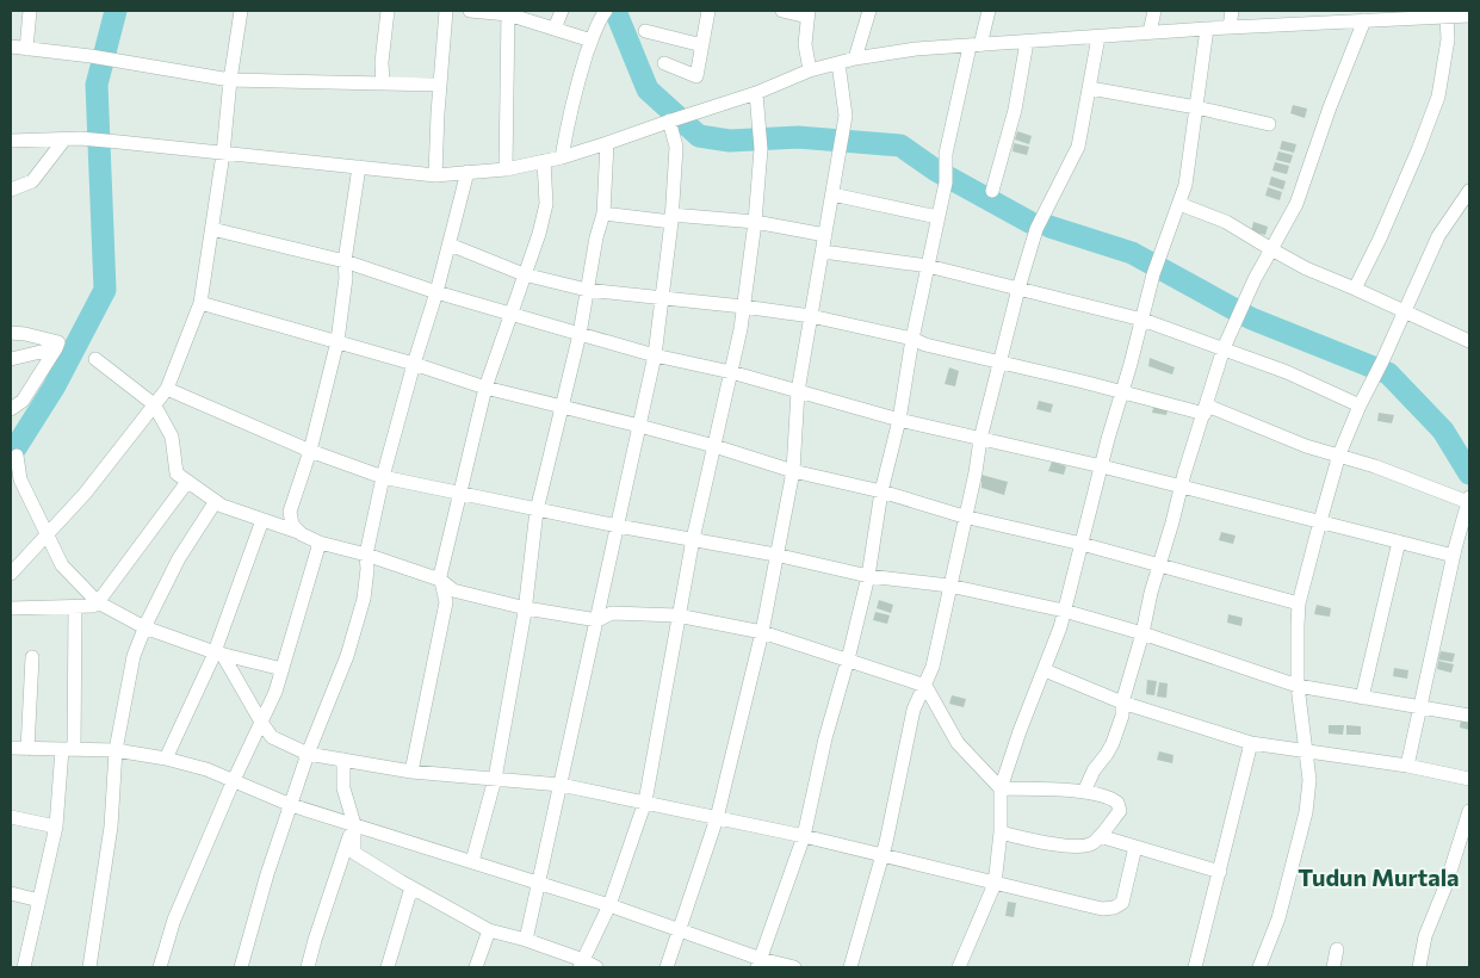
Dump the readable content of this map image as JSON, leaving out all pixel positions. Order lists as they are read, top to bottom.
{
  "districts": ["Tudun Murtala"]
}
